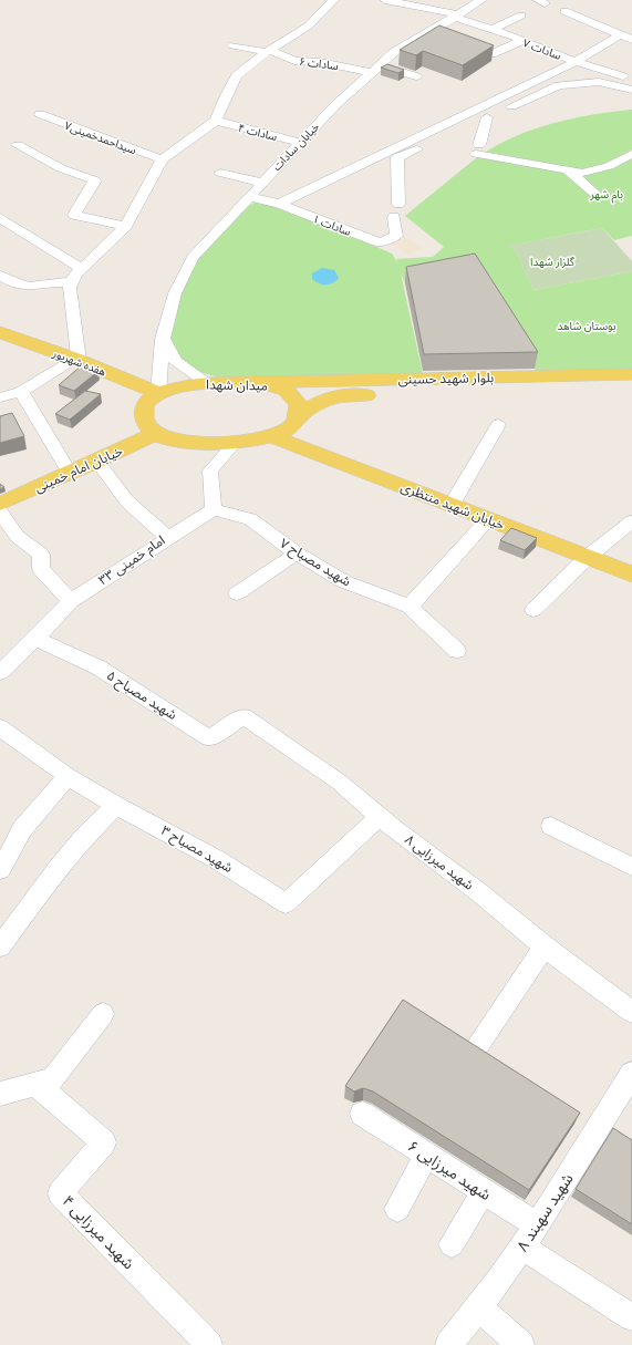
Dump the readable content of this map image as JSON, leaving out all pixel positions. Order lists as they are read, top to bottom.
{
  "streets": {
    "main road": [
      "هفده شهریور",
      "بلوار شهید حسینی",
      "میدان شهدا",
      "خیابان امام خمینی",
      "خیابان شهید منتظری"
    ],
    "street": [
      "سادات ۷",
      "سادات ۶",
      "سادات ۴",
      "سیداحمدخمینی۷",
      "خیابان سادات",
      "سادات ۱",
      "امام خمینی ۳۳",
      "شهید مصباح ۷",
      "شهید مصباح ۵",
      "شهید مصباح ۳",
      "شهید میرزایی ۸",
      "شهید میرزایی ۶",
      "شهید سهبند ۸",
      "شهید میرزایی ۴"
    ]
  },
  "crossings": [
    ["سادات ۷", "خیابان سادات"],
    ["سادات ۶", "خیابان سادات"],
    ["سادات ۴", "خیابان سادات"],
    ["خیابان سادات", "سادات ۱"],
    ["خیابان سادات", "هفده شهریور"],
    ["خیابان سادات", "میدان شهدا"],
    ["هفده شهریور", "میدان شهدا"],
    ["بلوار شهید حسینی", "میدان شهدا"],
    ["میدان شهدا", "خیابان امام خمینی"],
    ["امام خمینی ۳۳", "شهید مصباح ۷"],
    ["امام خمینی ۳۳", "شهید مصباح ۵"],
    ["شهید مصباح ۵", "شهید میرزایی ۸"],
    ["شهید مصباح ۳", "شهید میرزایی ۸"],
    ["شهید میرزایی ۶", "شهید سهبند ۸"]
  ],
  "parks": ["بام شهر", "گلزار شهدا", "بوستان شاهد"]
}
